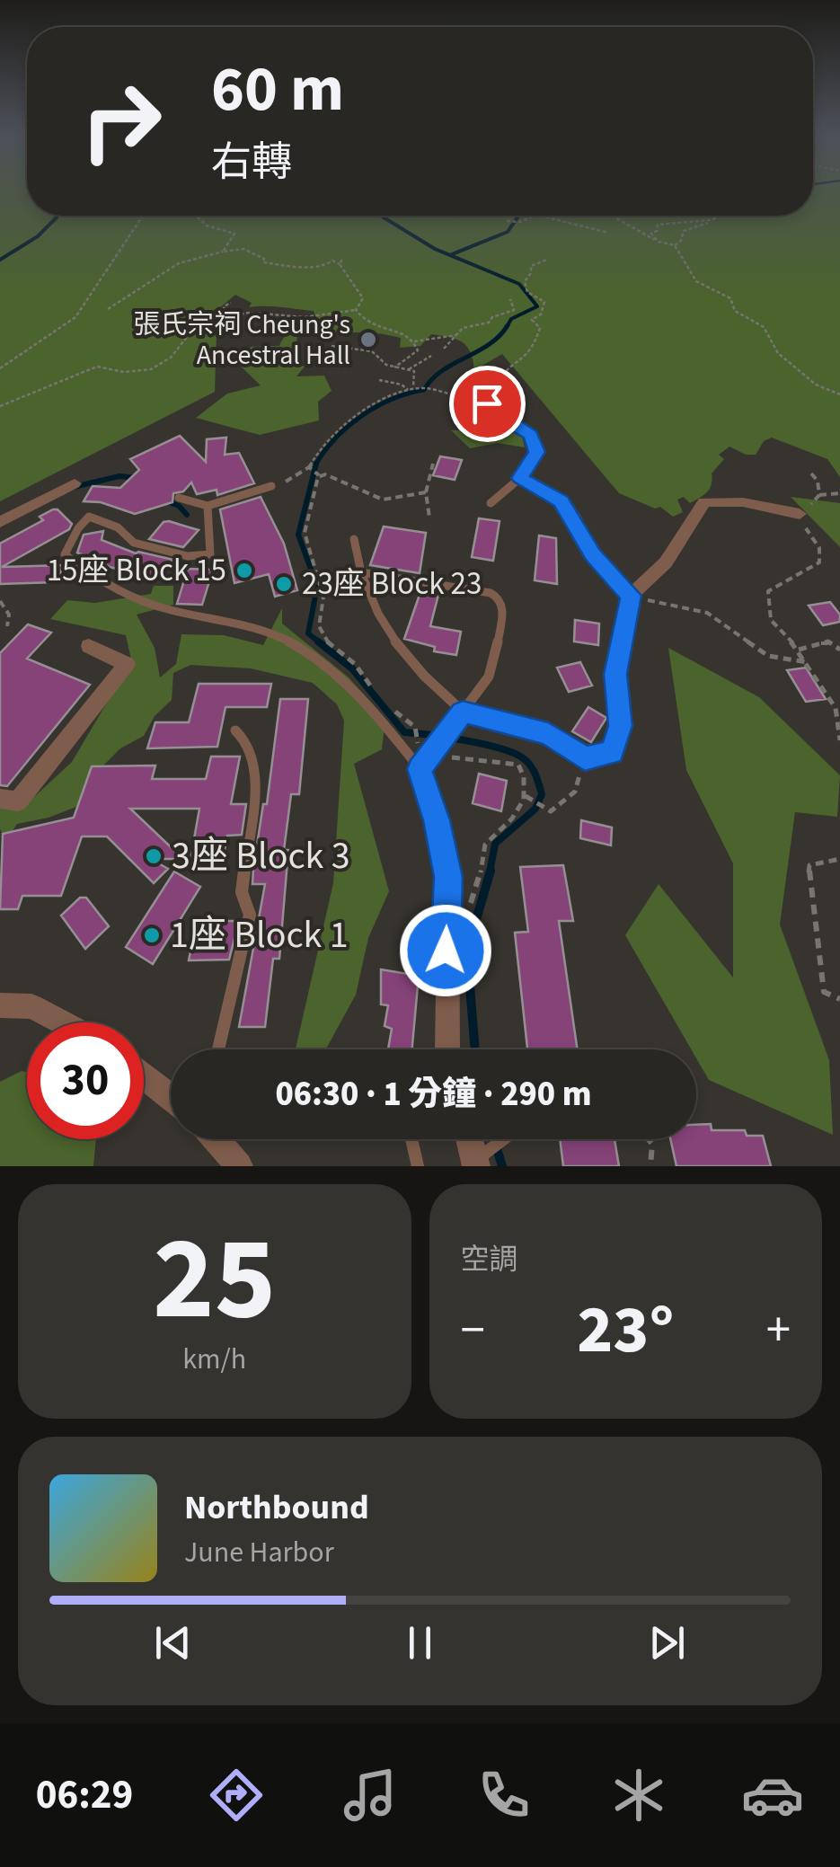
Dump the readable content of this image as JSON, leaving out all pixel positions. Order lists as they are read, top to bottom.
{
  "places": [
    "張氏宗祠 Cheung's Ancestral Hall",
    "15座 Block 15",
    "23座 Block 23",
    "3座 Block 3",
    "1座 Block 1"
  ],
  "page": {
    "turn": ["60 m", "右轉"],
    "limit": "30",
    "trip": "06:30 · 1 分鐘 · 290 m",
    "tile": [
      ["25", "km/h"],
      "空調"
    ],
    "heat": ["−", "23°", "+"],
    "song": ["Northbound", "June Harbor"],
    "tabs": "06:29"
  }
}
